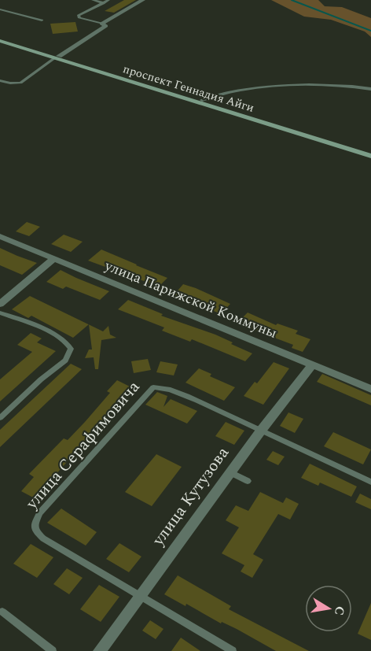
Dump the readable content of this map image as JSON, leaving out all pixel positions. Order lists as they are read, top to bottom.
{
  "streets": {
    "main road": ["проспект Геннадия Айги"],
    "street": ["улица Парижской Коммуны", "улица Кутузова"],
    "lane": ["улица Серафимовича"]
  },
  "crossings": [
    ["улица Парижской Коммуны", "улица Кутузова"],
    ["улица Серафимовича", "улица Кутузова"]
  ],
  "north": "right"
}
